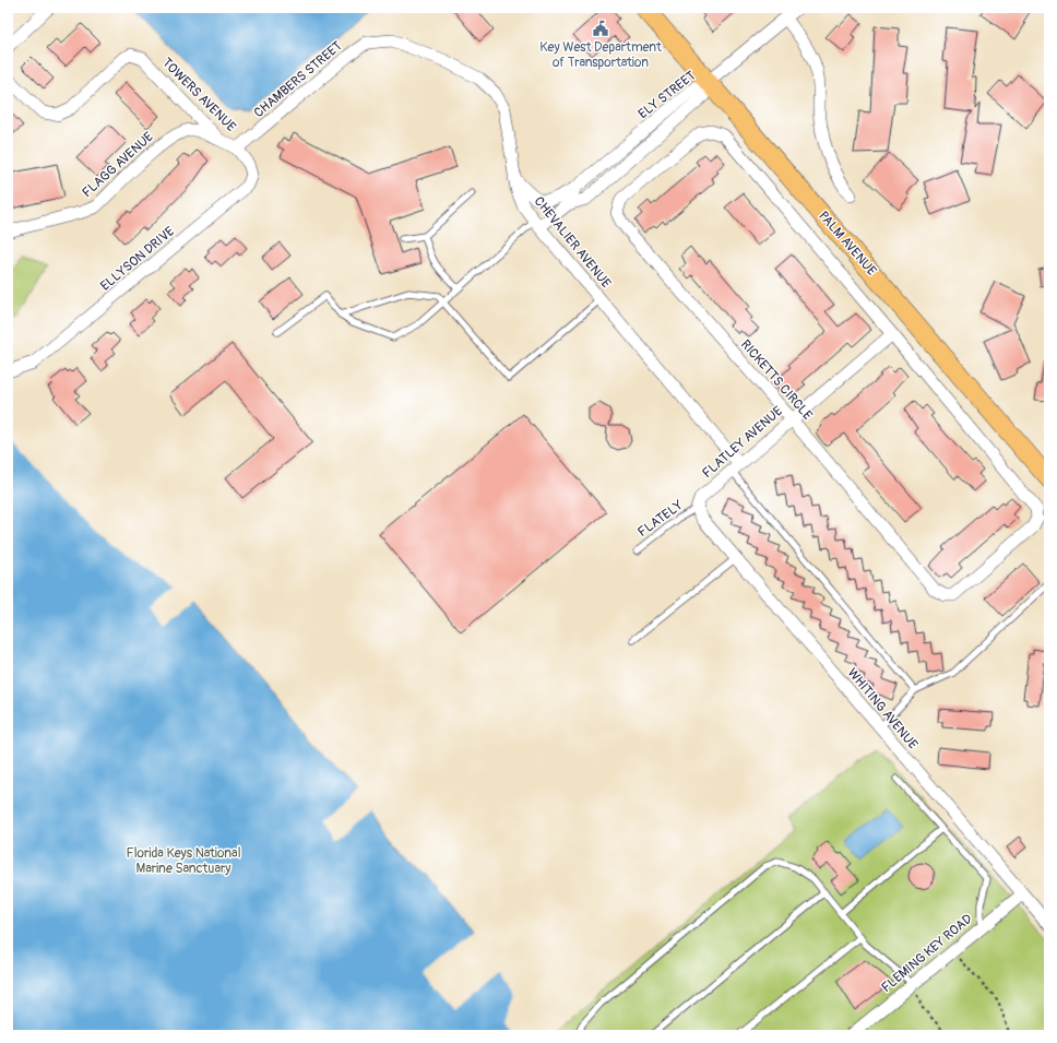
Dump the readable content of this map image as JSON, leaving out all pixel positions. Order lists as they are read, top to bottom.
{
  "streets": {
    "main road": ["PALM AVENUE"],
    "street": [
      "CHAMBERS STREET",
      "TOWERS AVENUE",
      "ELY STREET",
      "FLAGG AVENUE",
      "CHEVALIER AVENUE",
      "ELLYSON DRIVE",
      "RICKETTS CIRCLE",
      "FLATLEY AVENUE",
      "WHITING AVENUE",
      "FLEMING KEY ROAD"
    ],
    "lane": ["FLATELY"]
  },
  "crossings": [
    ["CHAMBERS STREET", "TOWERS AVENUE"],
    ["CHAMBERS STREET", "CHEVALIER AVENUE"],
    ["CHAMBERS STREET", "ELLYSON DRIVE"],
    ["TOWERS AVENUE", "FLAGG AVENUE"],
    ["TOWERS AVENUE", "ELLYSON DRIVE"],
    ["ELY STREET", "CHEVALIER AVENUE"],
    ["ELY STREET", "PALM AVENUE"],
    ["CHEVALIER AVENUE", "FLATLEY AVENUE"],
    ["RICKETTS CIRCLE", "FLATLEY AVENUE"],
    ["FLATLEY AVENUE", "FLATELY"],
    ["FLATLEY AVENUE", "WHITING AVENUE"],
    ["FLATELY", "WHITING AVENUE"],
    ["WHITING AVENUE", "FLEMING KEY ROAD"]
  ],
  "parks": ["Florida Keys National Marine Sanctuary"],
  "places": {
    "public building": ["Key West Department of Transportation"]
  }
}
